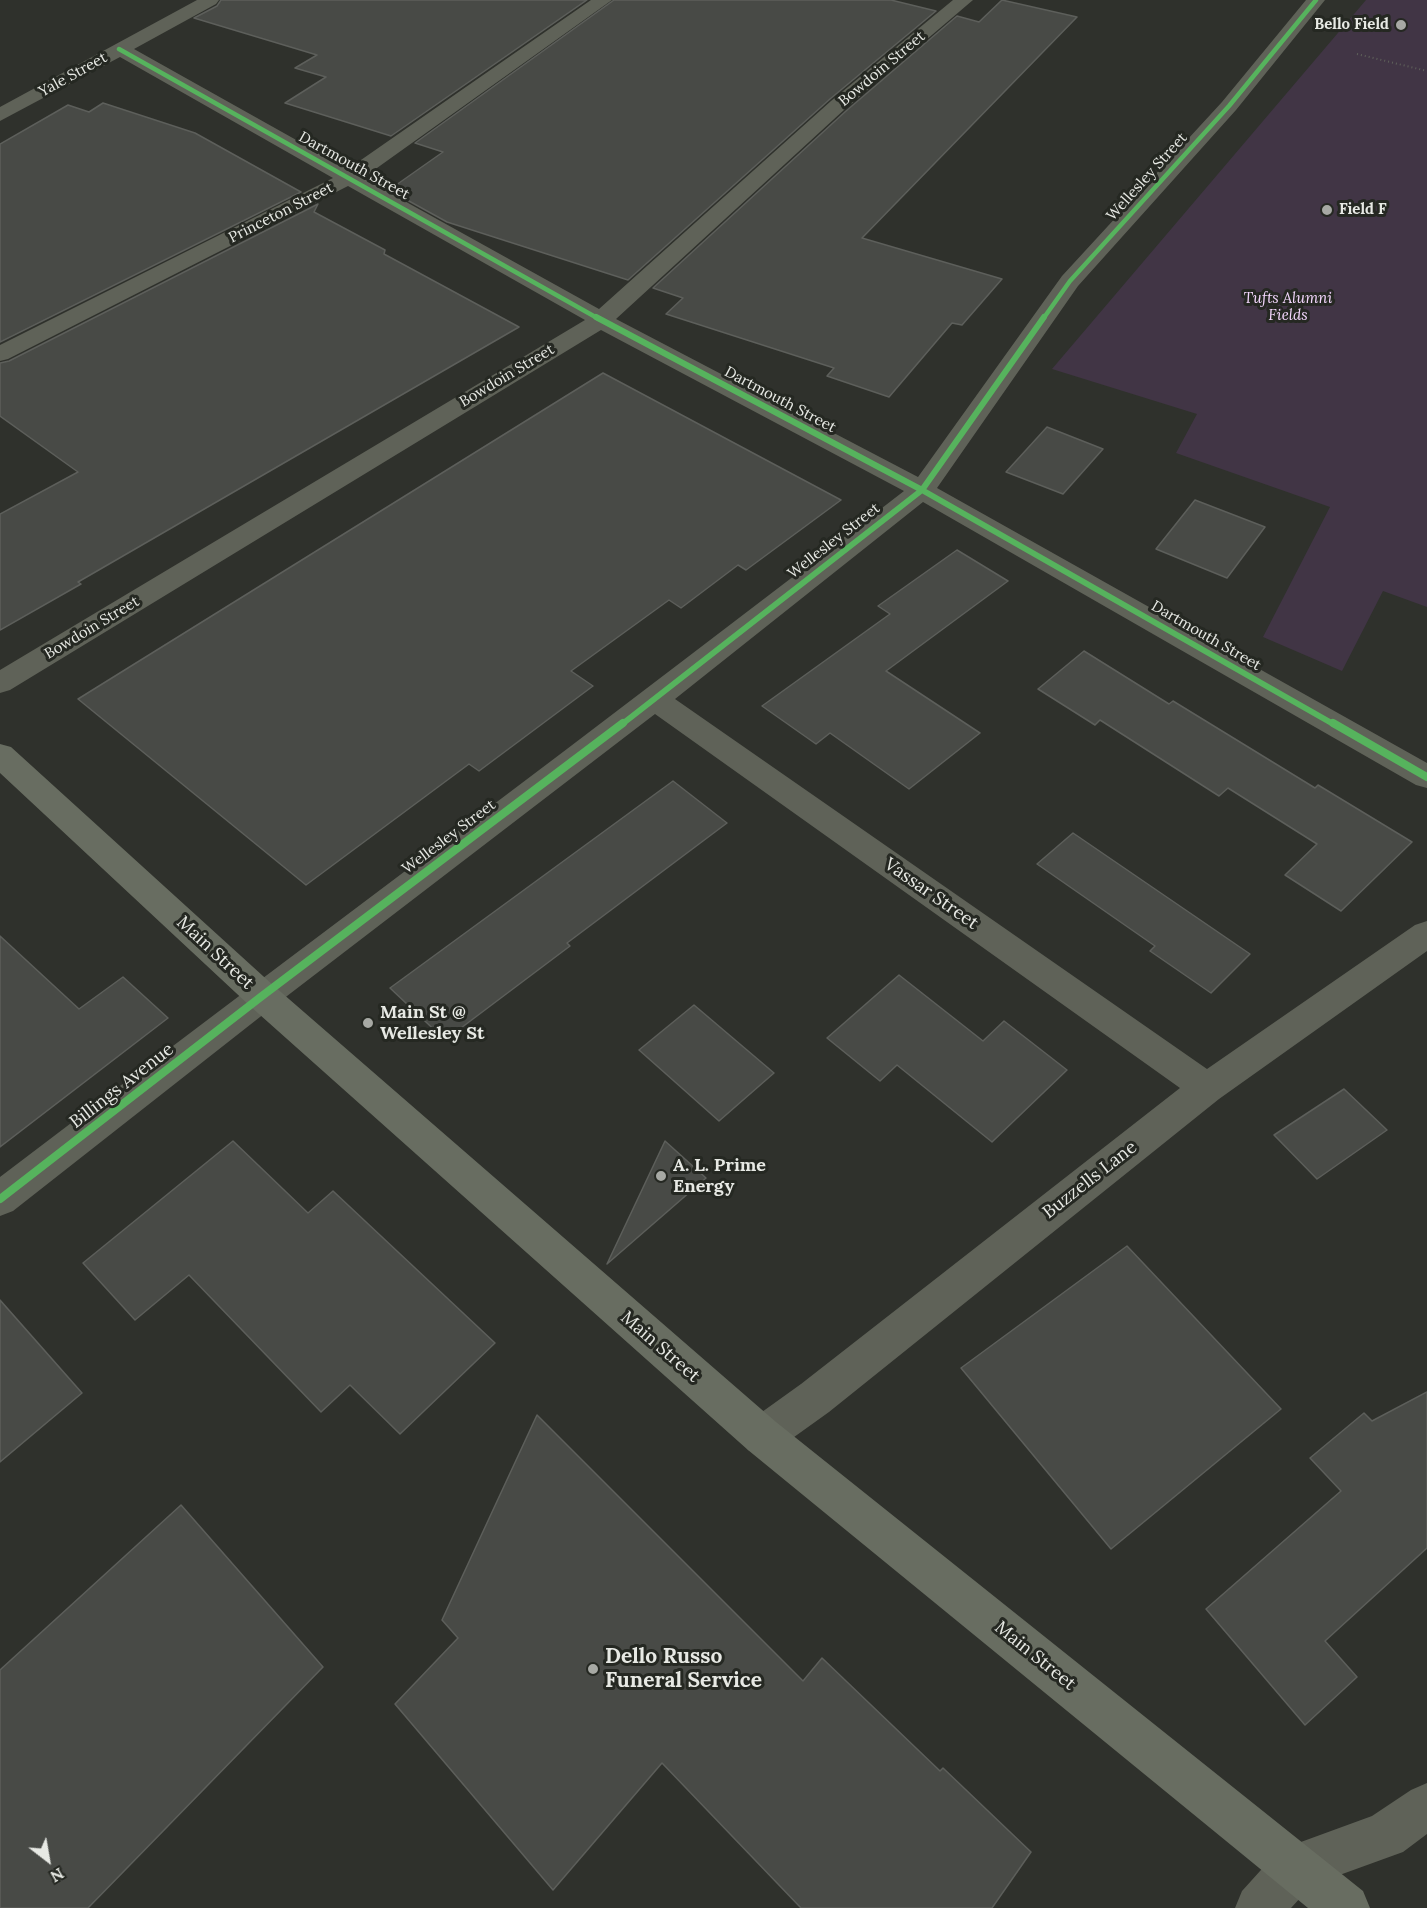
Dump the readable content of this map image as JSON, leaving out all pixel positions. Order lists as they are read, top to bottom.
{
  "streets": {
    "main road": ["Main Street"],
    "street": [
      "Bowdoin Street",
      "Yale Street",
      "Dartmouth Street",
      "Wellesley Street",
      "Princeton Street",
      "Vassar Street",
      "Billings Avenue",
      "Buzzells Lane"
    ]
  },
  "crossings": [
    ["Bowdoin Street", "Dartmouth Street"],
    ["Yale Street", "Dartmouth Street"],
    ["Dartmouth Street", "Wellesley Street"],
    ["Dartmouth Street", "Princeton Street"],
    ["Wellesley Street", "Vassar Street"],
    ["Wellesley Street", "Main Street"],
    ["Wellesley Street", "Billings Avenue"],
    ["Vassar Street", "Buzzells Lane"],
    ["Main Street", "Billings Avenue"],
    ["Main Street", "Buzzells Lane"]
  ],
  "parks": ["Tufts Alumni Fields"],
  "places": [
    "Bello Field",
    "Field F",
    "Main St @ Wellesley St",
    "A. L. Prime Energy",
    "Dello Russo Funeral Service"
  ],
  "north": "bottom right"
}
